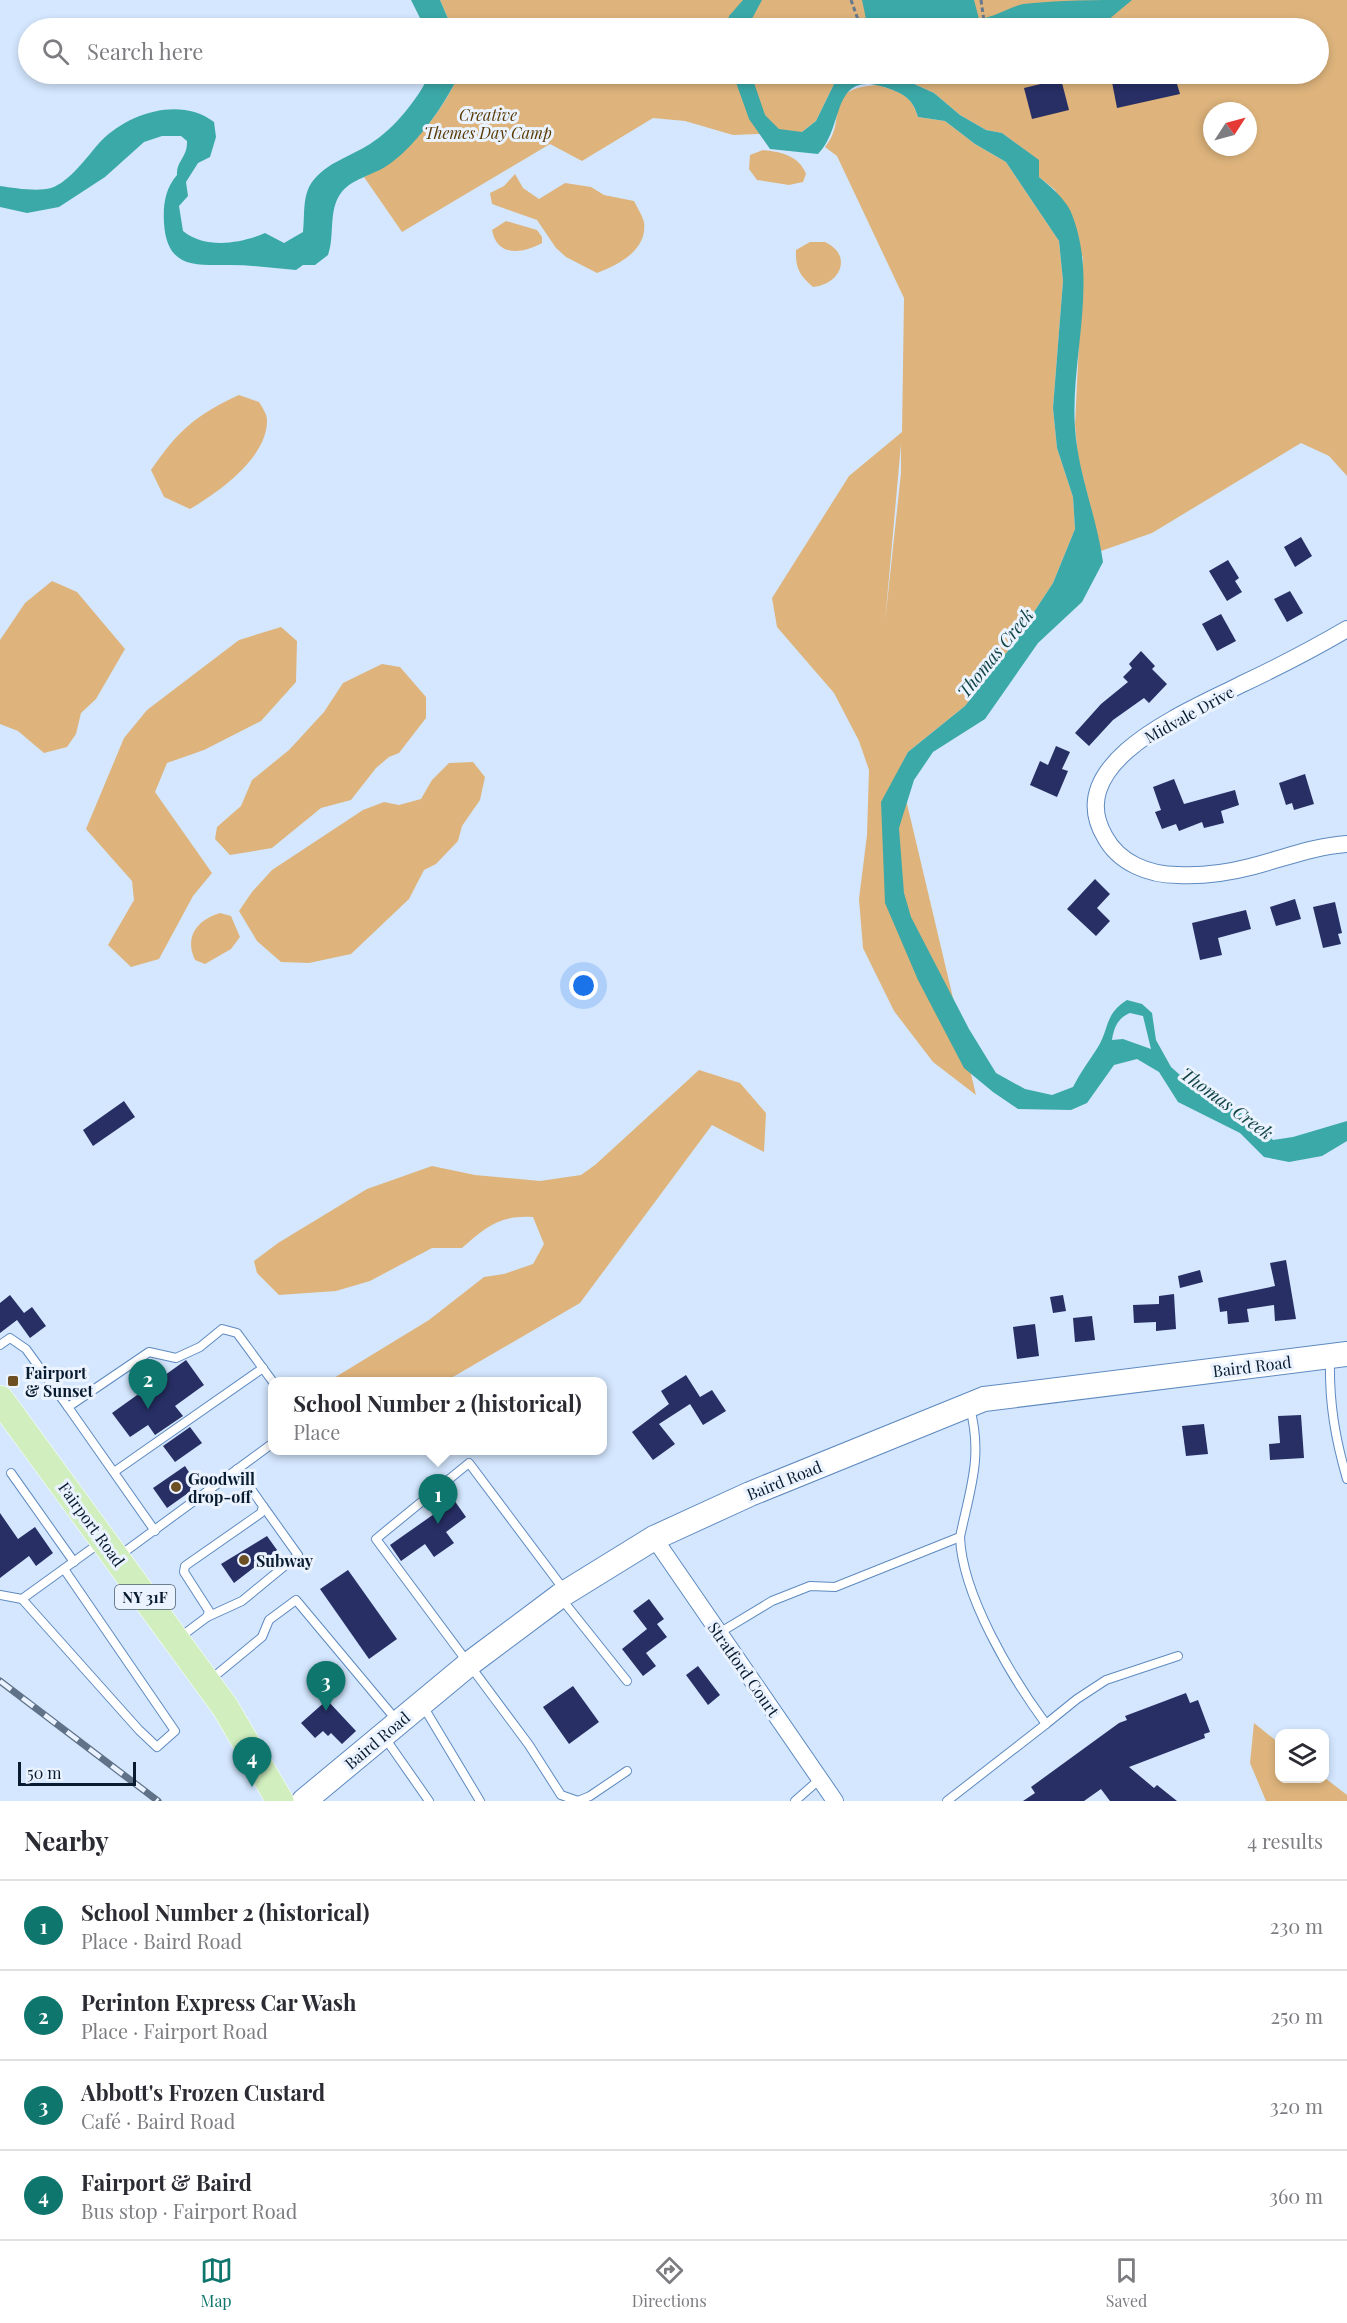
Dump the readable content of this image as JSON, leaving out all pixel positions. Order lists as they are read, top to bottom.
{
  "streets": {
    "main road": ["Fairport Road", "NY 31F"],
    "street": ["Midvale Drive", "Baird Road", "Stratford Court"]
  },
  "crossings": [
    ["Baird Road", "Stratford Court"]
  ],
  "water": ["Thomas Creek"],
  "parks": ["Creative Themes Day Camp"],
  "places": {
    "transit": ["Fairport & Sunset"],
    "other": ["Goodwill drop-off", "Subway"]
  },
  "scale_bar": "50 m",
  "north": "top right",
  "page": {
    "search": "Search here",
    "pins": [
      "2",
      "1",
      "3",
      "4"
    ],
    "popup": ["School Number 2 (historical)", "Place"],
    "scale": "50 m",
    "heading": ["Nearby", "4 results"],
    "list": [
      {
        "mark": "1",
        "name": "School Number 2 (historical)",
        "note": "Place · Baird Road",
        "value": "230 m"
      },
      {
        "mark": "2",
        "name": "Perinton Express Car Wash",
        "note": "Place · Fairport Road",
        "value": "250 m"
      },
      {
        "mark": "3",
        "name": "Abbott's Frozen Custard",
        "note": "Café · Baird Road",
        "value": "320 m"
      },
      {
        "mark": "4",
        "name": "Fairport & Baird",
        "note": "Bus stop · Fairport Road",
        "value": "360 m"
      }
    ],
    "nav": ["Map", "Directions", "Saved"]
  }
}
